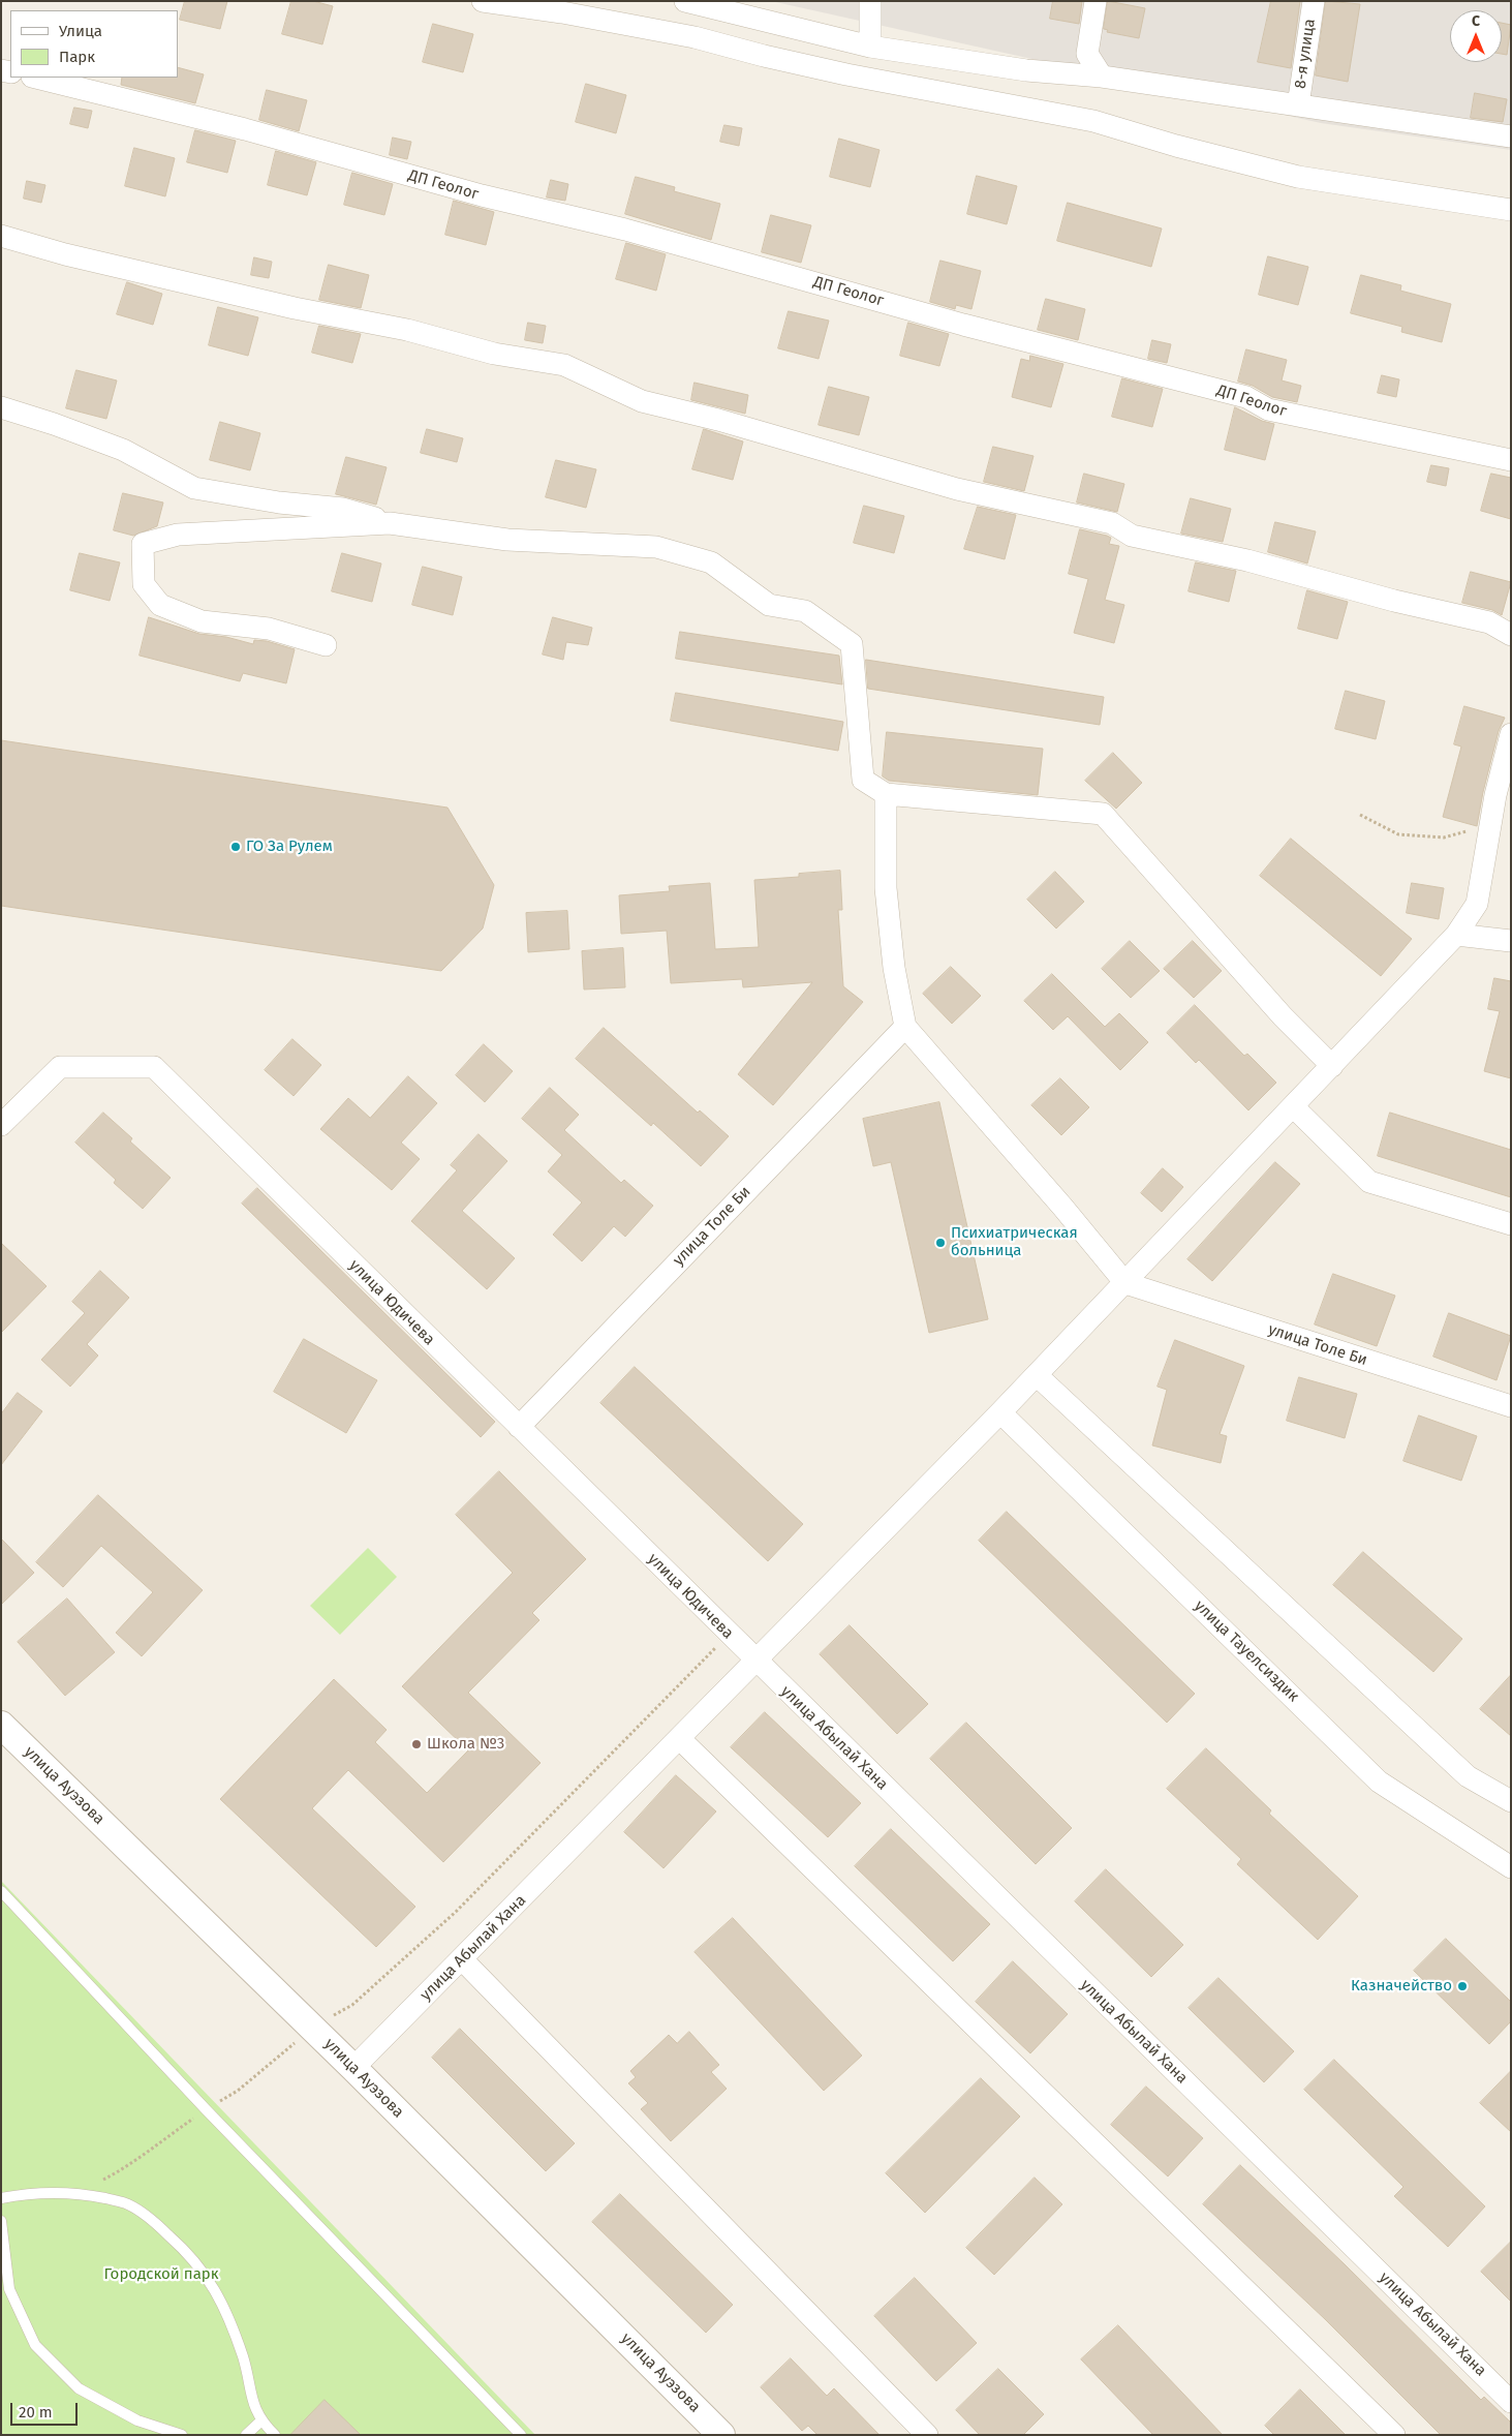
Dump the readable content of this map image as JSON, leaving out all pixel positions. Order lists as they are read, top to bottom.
{
  "streets": {
    "street": [
      "8-я улица",
      "ДП Геолог",
      "улица Толе Би",
      "улица Юдичева",
      "улица Тауелсиздик",
      "улица Абылай Хана",
      "улица Ауэзова"
    ]
  },
  "crossings": [
    ["улица Толе Би", "улица Юдичева"],
    ["улица Толе Би", "улица Абылай Хана"],
    ["улица Юдичева", "улица Абылай Хана"],
    ["улица Тауелсиздик", "улица Абылай Хана"],
    ["улица Абылай Хана", "улица Ауэзова"]
  ],
  "parks": ["Городской парк"],
  "places": [
    "ГО За Рулем",
    "Психиатрическая больница",
    "Школа №3",
    "Казначейство"
  ],
  "legend": ["Улица", "Парк"],
  "scale_bar": "20 m",
  "north": "top"
}
